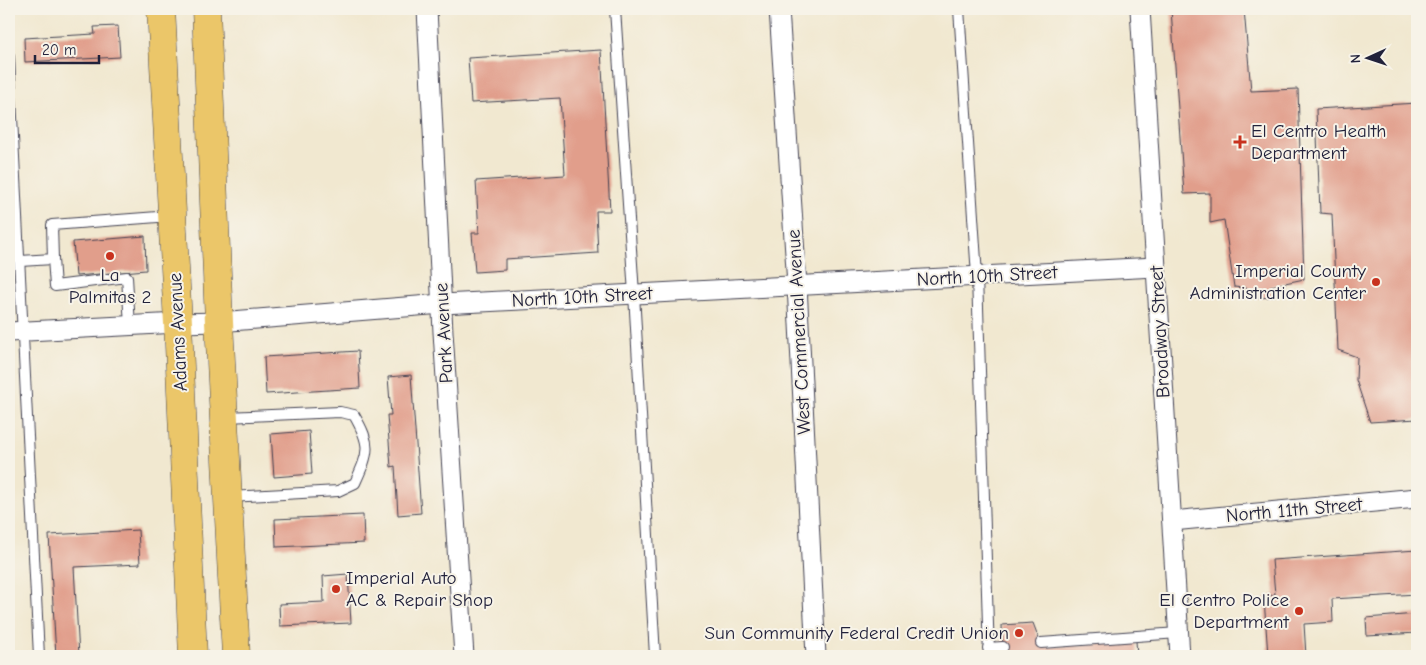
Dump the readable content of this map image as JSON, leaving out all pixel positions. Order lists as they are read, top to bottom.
{
  "streets": {
    "main road": ["Adams Avenue"],
    "street": [
      "North 10th Street",
      "West Commercial Avenue",
      "Broadway Street",
      "Park Avenue",
      "North 11th Street"
    ]
  },
  "crossings": [
    ["North 10th Street", "Adams Avenue"],
    ["North 10th Street", "West Commercial Avenue"],
    ["North 10th Street", "Broadway Street"],
    ["North 10th Street", "Park Avenue"],
    ["Broadway Street", "North 11th Street"]
  ],
  "places": {
    "health": ["El Centro Health Department"],
    "other": [
      "La Palmitas 2",
      "Imperial County Administration Center",
      "Imperial Auto AC & Repair Shop",
      "El Centro Police Department",
      "Sun Community Federal Credit Union"
    ]
  },
  "scale_bar": "20 m",
  "north": "left"
}
